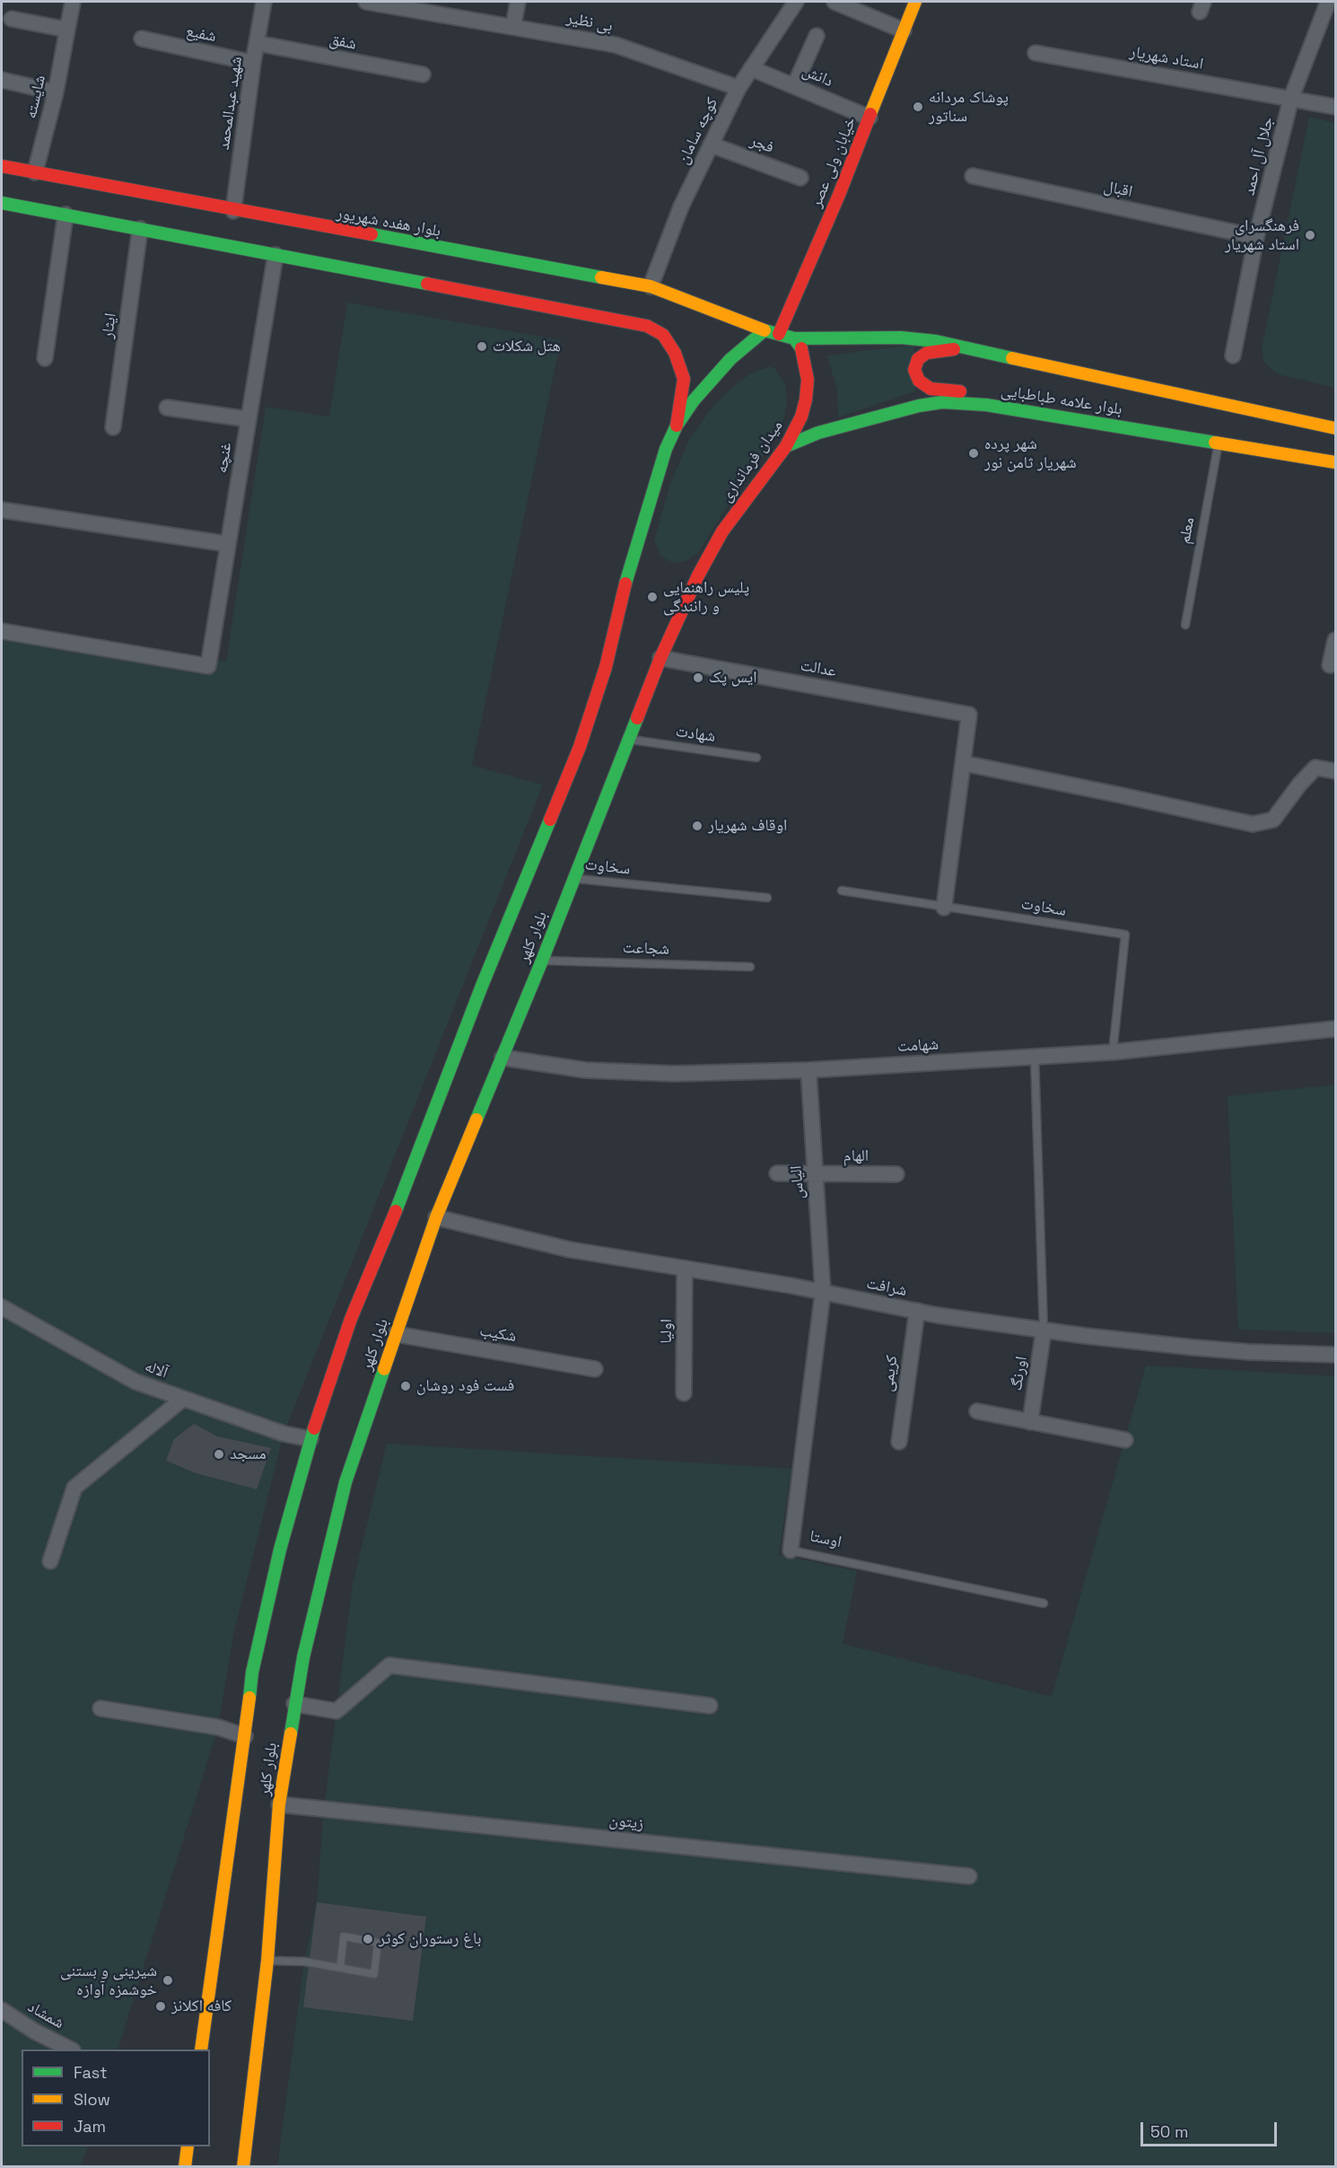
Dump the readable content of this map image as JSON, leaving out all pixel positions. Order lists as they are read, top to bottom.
{
  "streets": {
    "main road": [
      "خیابان ولی عصر",
      "بلوار هفده شهریور",
      "بلوار علامه طباطبایی",
      "میدان فرمانداری",
      "بلوار کلهر"
    ],
    "street": [
      "بی نظیر",
      "شفیع",
      "شفق",
      "استاد شهریار",
      "دانش",
      "شایسته",
      "شهید عبدالمحمد",
      "کوچه سامان",
      "فجر",
      "جلال آل احمد",
      "اقبال",
      "ایثار",
      "غنچه",
      "عدالت",
      "شهامت",
      "الهام",
      "الیاس",
      "شرافت",
      "اولیا",
      "شکیب",
      "آلاله",
      "کریمی",
      "اورنگ",
      "اوستا",
      "زیتون",
      "شمشاد"
    ],
    "lane": [
      "معلم",
      "شهادت",
      "سخاوت",
      "شجاعت"
    ]
  },
  "crossings": [
    ["بی نظیر", "کوچه سامان"],
    ["شفیع", "شهید عبدالمحمد"],
    ["شفق", "شهید عبدالمحمد"],
    ["استاد شهریار", "جلال آل احمد"],
    ["دانش", "کوچه سامان"],
    ["دانش", "خیابان ولی عصر"],
    ["شایسته", "بلوار هفده شهریور"],
    ["شهید عبدالمحمد", "بلوار هفده شهریور"],
    ["کوچه سامان", "فجر"],
    ["کوچه سامان", "بلوار هفده شهریور"],
    ["جلال آل احمد", "اقبال"],
    ["بلوار علامه طباطبایی", "میدان فرمانداری"],
    ["بلوار علامه طباطبایی", "معلم"],
    ["میدان فرمانداری", "بلوار کلهر"],
    ["عدالت", "بلوار کلهر"],
    ["شهادت", "بلوار کلهر"],
    ["سخاوت", "بلوار کلهر"],
    ["سخاوت", "شهامت"],
    ["بلوار کلهر", "شجاعت"],
    ["بلوار کلهر", "شهامت"],
    ["بلوار کلهر", "شرافت"],
    ["بلوار کلهر", "شکیب"],
    ["بلوار کلهر", "آلاله"],
    ["بلوار کلهر", "زیتون"],
    ["شهامت", "الیاس"],
    ["الهام", "الیاس"],
    ["الیاس", "شرافت"],
    ["الیاس", "اوستا"],
    ["شرافت", "اولیا"],
    ["شرافت", "کریمی"],
    ["شرافت", "اورنگ"],
    ["شرافت", "اوستا"]
  ],
  "places": [
    "پوشاک مردانه سناتور",
    "فرهنگسرای استاد شهریار",
    "هتل شکلات",
    "شهر پرده شهریار ثامن نور",
    "پلیس راهنمایی و رانندگی",
    "ایس پک",
    "اوقاف شهریار",
    "فست فود روشان",
    "مسجد",
    "باغ رستوران کوثر",
    "شیرینی و بستنی خوشمزه آوازه",
    "کافه اکلانز"
  ],
  "legend": ["Fast", "Slow", "Jam"],
  "scale_bar": "50 m"
}
